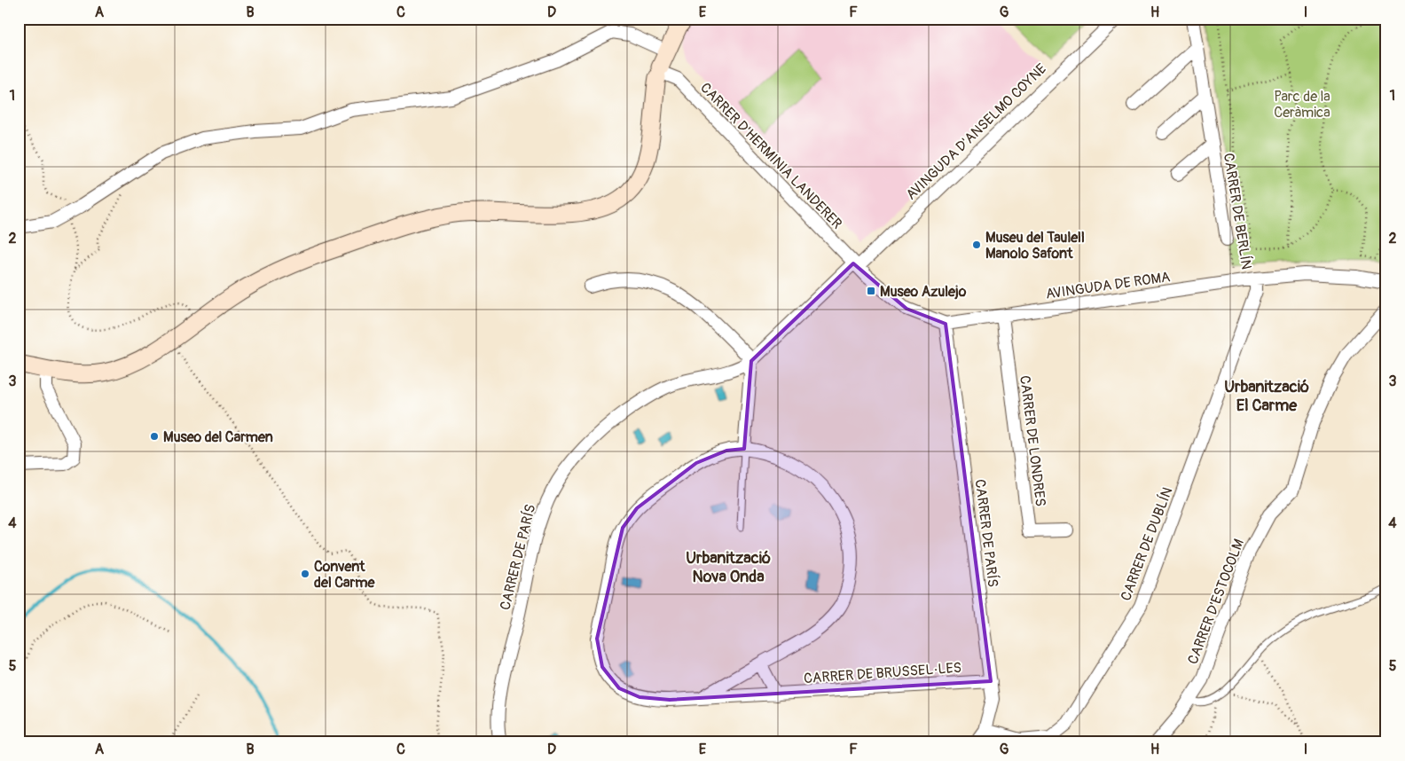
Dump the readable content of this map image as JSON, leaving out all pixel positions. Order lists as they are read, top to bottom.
{
  "streets": {
    "street": [
      "AVINGUDA D'ANSELMO COYNE",
      "CARRER D'HERMINIA LANDERER",
      "CARRER DE BERLÍN",
      "AVINGUDA DE ROMA",
      "CARRER DE LONDRES",
      "CARRER DE PARÍS",
      "CARRER DE DUBLÍN",
      "CARRER D'ESTOCOLM",
      "CARRER DE BRUSSEL·LES"
    ]
  },
  "crossings": [
    ["AVINGUDA D'ANSELMO COYNE", "CARRER D'HERMINIA LANDERER"],
    ["AVINGUDA D'ANSELMO COYNE", "AVINGUDA DE ROMA"],
    ["AVINGUDA D'ANSELMO COYNE", "CARRER DE PARÍS"],
    ["CARRER D'HERMINIA LANDERER", "AVINGUDA DE ROMA"],
    ["CARRER DE BERLÍN", "AVINGUDA DE ROMA"],
    ["AVINGUDA DE ROMA", "CARRER DE LONDRES"],
    ["AVINGUDA DE ROMA", "CARRER DE PARÍS"],
    ["AVINGUDA DE ROMA", "CARRER DE DUBLÍN"],
    ["CARRER DE PARÍS", "CARRER DE DUBLÍN"],
    ["CARRER DE PARÍS", "CARRER DE BRUSSEL·LES"]
  ],
  "districts": ["Urbanització El Carme", "Urbanització Nova Onda"],
  "parks": ["Parc de la Ceràmica"],
  "places": {
    "other": ["Museu del Taulell Manolo Safont", "Museo del Carmen", "Convent del Carme"],
    "transit": ["Museo Azulejo"]
  },
  "grid": {
    "columns": [
      "A",
      "B",
      "C",
      "D",
      "E",
      "F",
      "G",
      "H",
      "I"
    ],
    "rows": [
      "1",
      "2",
      "3",
      "4",
      "5"
    ]
  }
}
